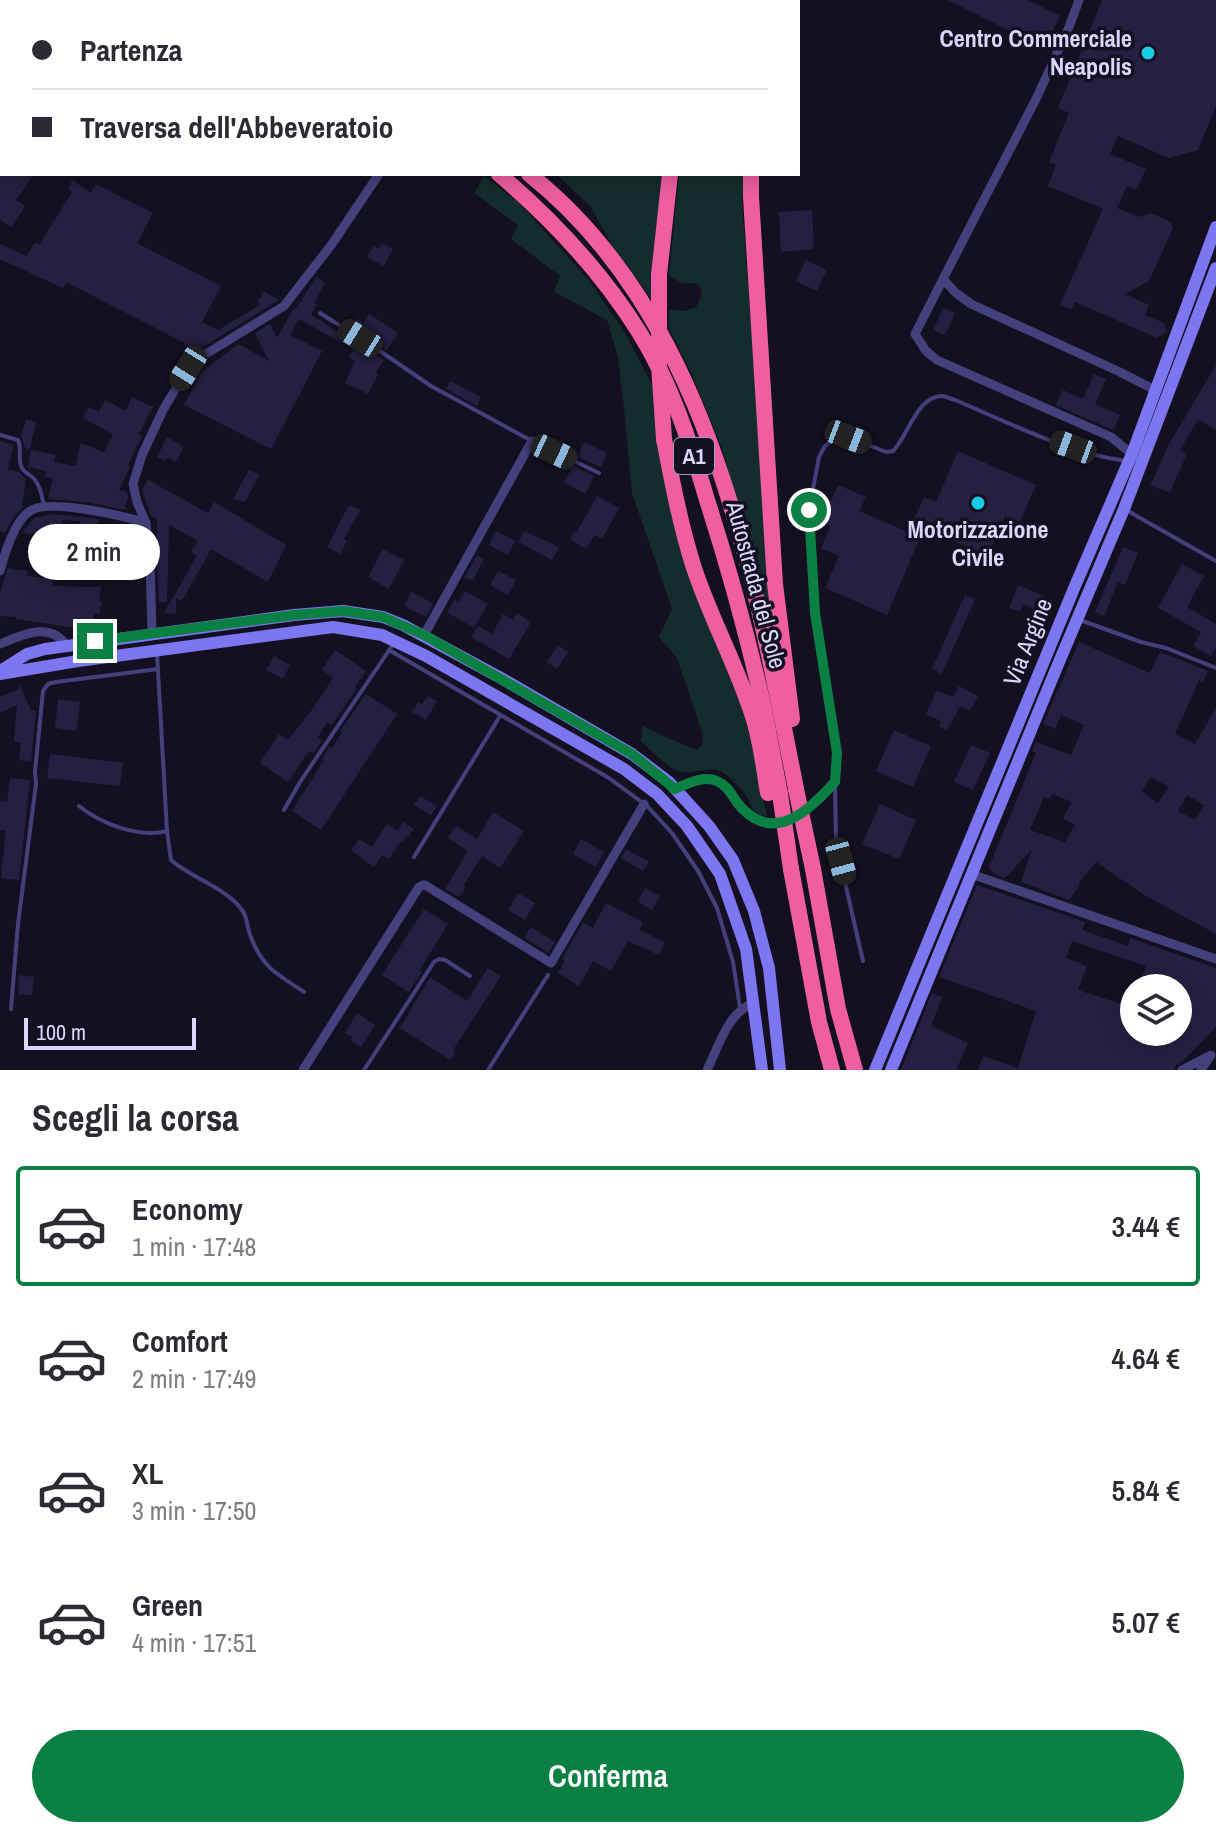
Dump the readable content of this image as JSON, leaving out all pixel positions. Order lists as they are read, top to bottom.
{
  "streets": {
    "highway": ["A1", "Autostrada del Sole"],
    "street": ["Via Argine"]
  },
  "places": ["Centro Commerciale Neapolis", "Motorizzazione Civile"],
  "scale_bar": "100 m",
  "page": {
    "banner": ["Partenza", "Traversa dell'Abbeveratoio"],
    "bubble": "2 min",
    "scale": "100 m",
    "heading": "Scegli la corsa",
    "list": [
      {
        "name": "Economy",
        "note": "1 min · 17:48",
        "value": "3.44 €"
      },
      {
        "name": "Comfort",
        "note": "2 min · 17:49",
        "value": "4.64 €"
      },
      {
        "name": "XL",
        "note": "3 min · 17:50",
        "value": "5.84 €"
      },
      {
        "name": "Green",
        "note": "4 min · 17:51",
        "value": "5.07 €"
      }
    ],
    "buttons": "Conferma"
  }
}
